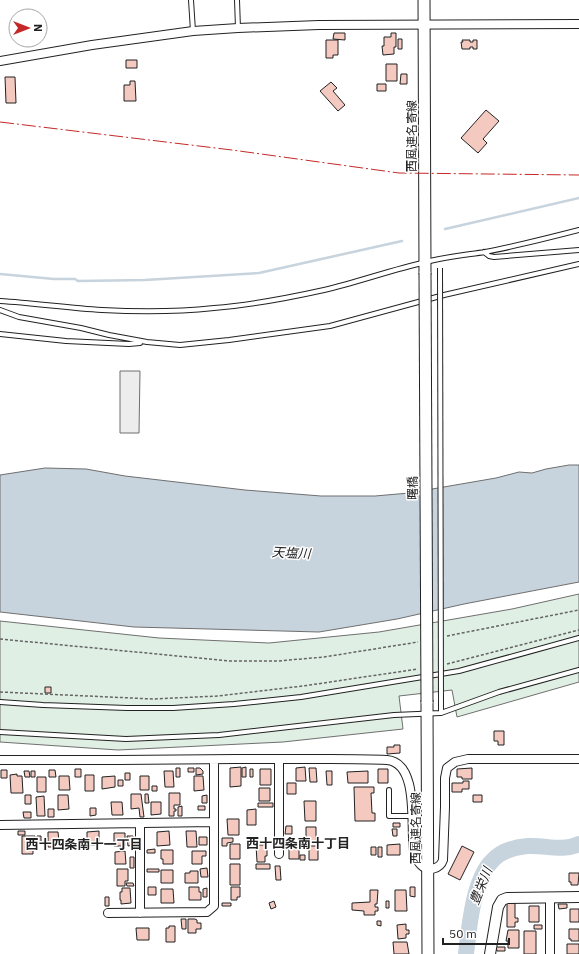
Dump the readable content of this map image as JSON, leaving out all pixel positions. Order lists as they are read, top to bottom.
{
  "streets": {
    "main road": ["西風連名寄線", "曙橋"]
  },
  "crossings": [
    ["西風連名寄線", "曙橋"]
  ],
  "districts": ["西十四条南十丁目", "西十四条南十一丁目"],
  "water": ["天塩川", "豊栄川"],
  "scale_bar": "50 m",
  "north": "right"
}
